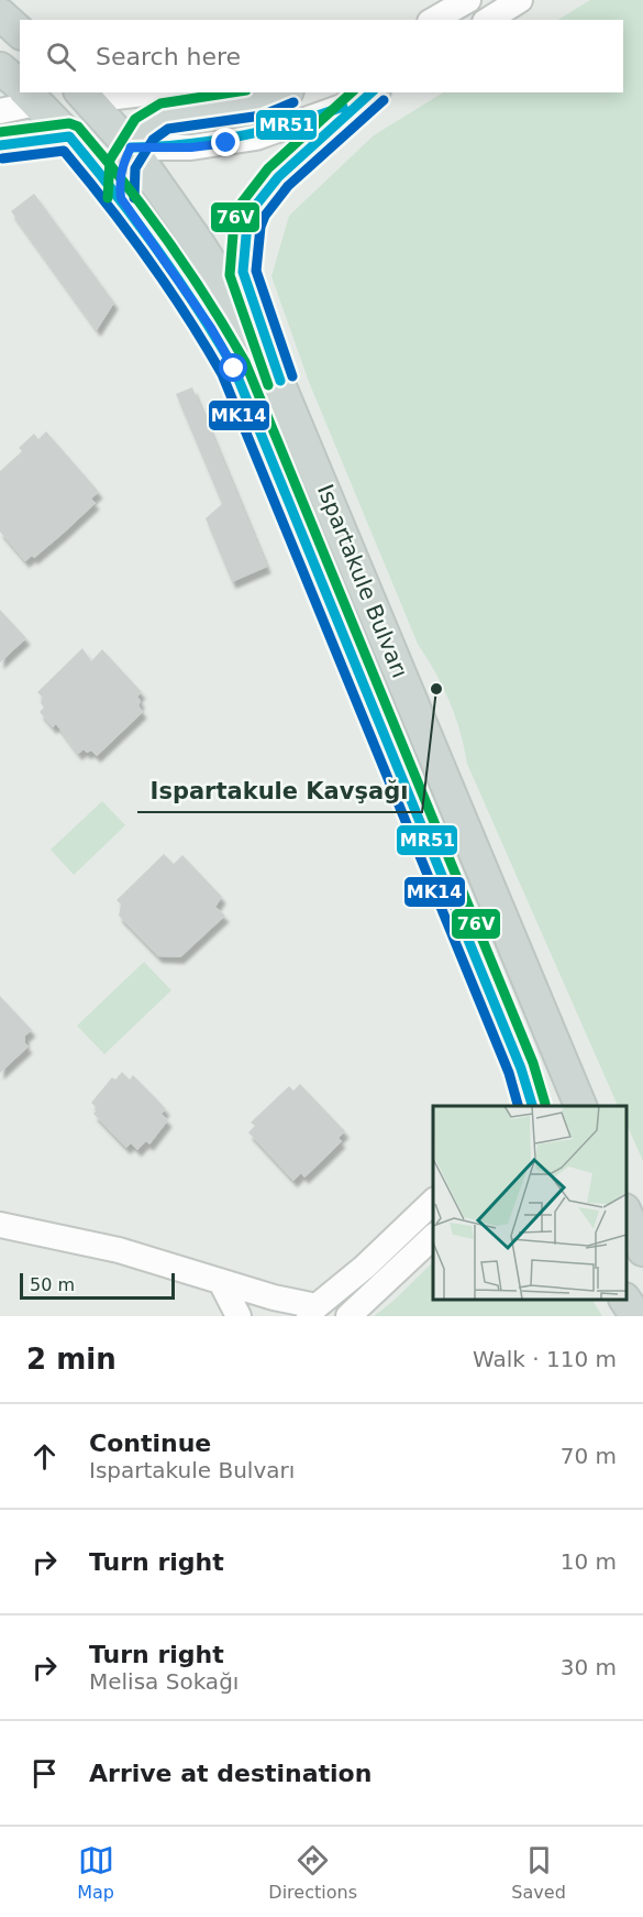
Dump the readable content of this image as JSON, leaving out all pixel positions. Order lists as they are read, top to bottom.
{
  "streets": {
    "main road": ["Ispartakule Bulvarı"]
  },
  "places": ["Ispartakule Kavşağı"],
  "lines": ["transit line MR51", "transit line 76V", "transit line MK14"],
  "scale_bar": "50 m",
  "page": {
    "search": "Search here",
    "scale": "50 m",
    "heading": ["2 min", "Walk · 110 m"],
    "list": [
      ["Continue", "Ispartakule Bulvarı", "70 m"],
      ["Turn right", "10 m"],
      ["Turn right", "Melisa Sokağı", "30 m"],
      "Arrive at destination"
    ],
    "nav": ["Map", "Directions", "Saved"]
  }
}
